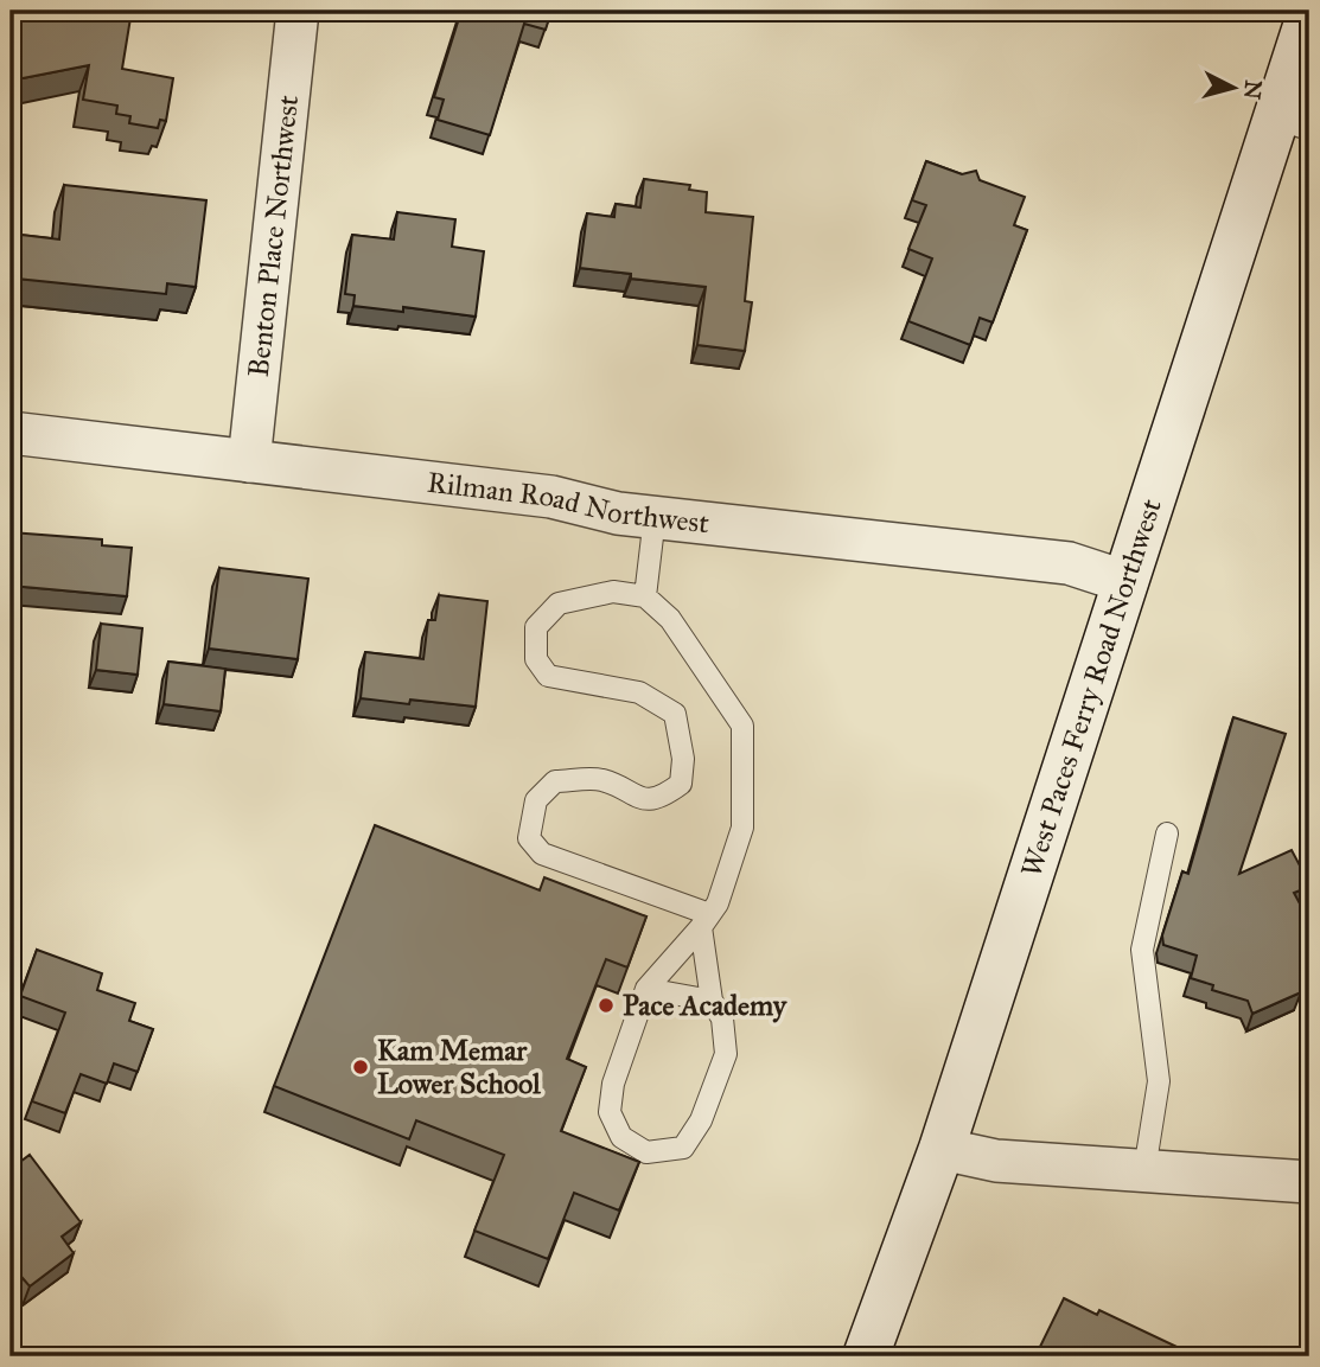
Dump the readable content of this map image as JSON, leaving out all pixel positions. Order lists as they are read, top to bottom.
{
  "streets": {
    "main road": ["West Paces Ferry Road Northwest"],
    "street": ["Benton Place Northwest", "Rilman Road Northwest"]
  },
  "crossings": [
    ["Benton Place Northwest", "Rilman Road Northwest"],
    ["Rilman Road Northwest", "West Paces Ferry Road Northwest"]
  ],
  "places": ["Pace Academy", "Kam Memar Lower School"],
  "north": "right"
}
